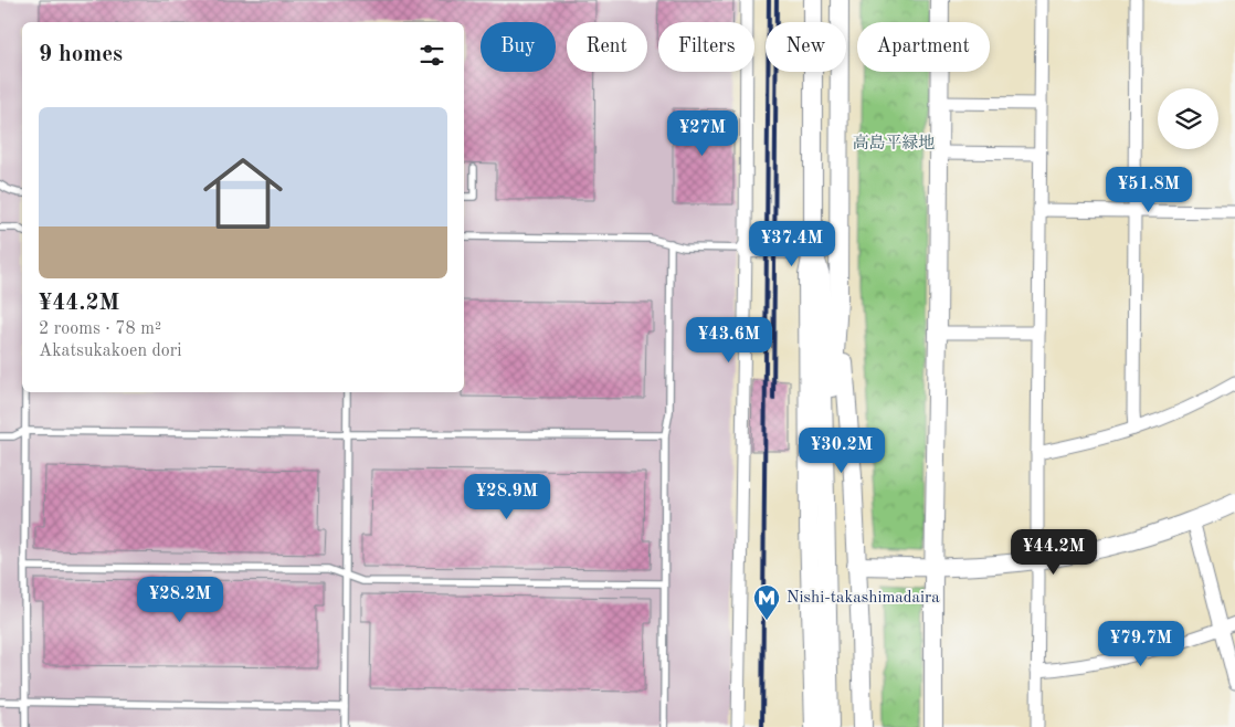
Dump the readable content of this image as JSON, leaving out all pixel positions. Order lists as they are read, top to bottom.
{
  "parks": ["高島平緑地"],
  "places": {
    "metro station": ["Nishi-takashimadaira"]
  },
  "page": {
    "chip": [
      "Buy",
      "Rent",
      "Filters",
      "New",
      "Apartment"
    ],
    "heading": "9 homes",
    "list": [
      {
        "name": "¥44.2M",
        "note": "2 rooms · 78 m² · Akatsukakoen dori"
      }
    ],
    "price": [
      "¥27M",
      "¥51.8M",
      "¥37.4M",
      "¥43.6M",
      "¥30.2M",
      "¥28.9M",
      "¥44.2M",
      "¥28.2M",
      "¥79.7M"
    ]
  }
}
